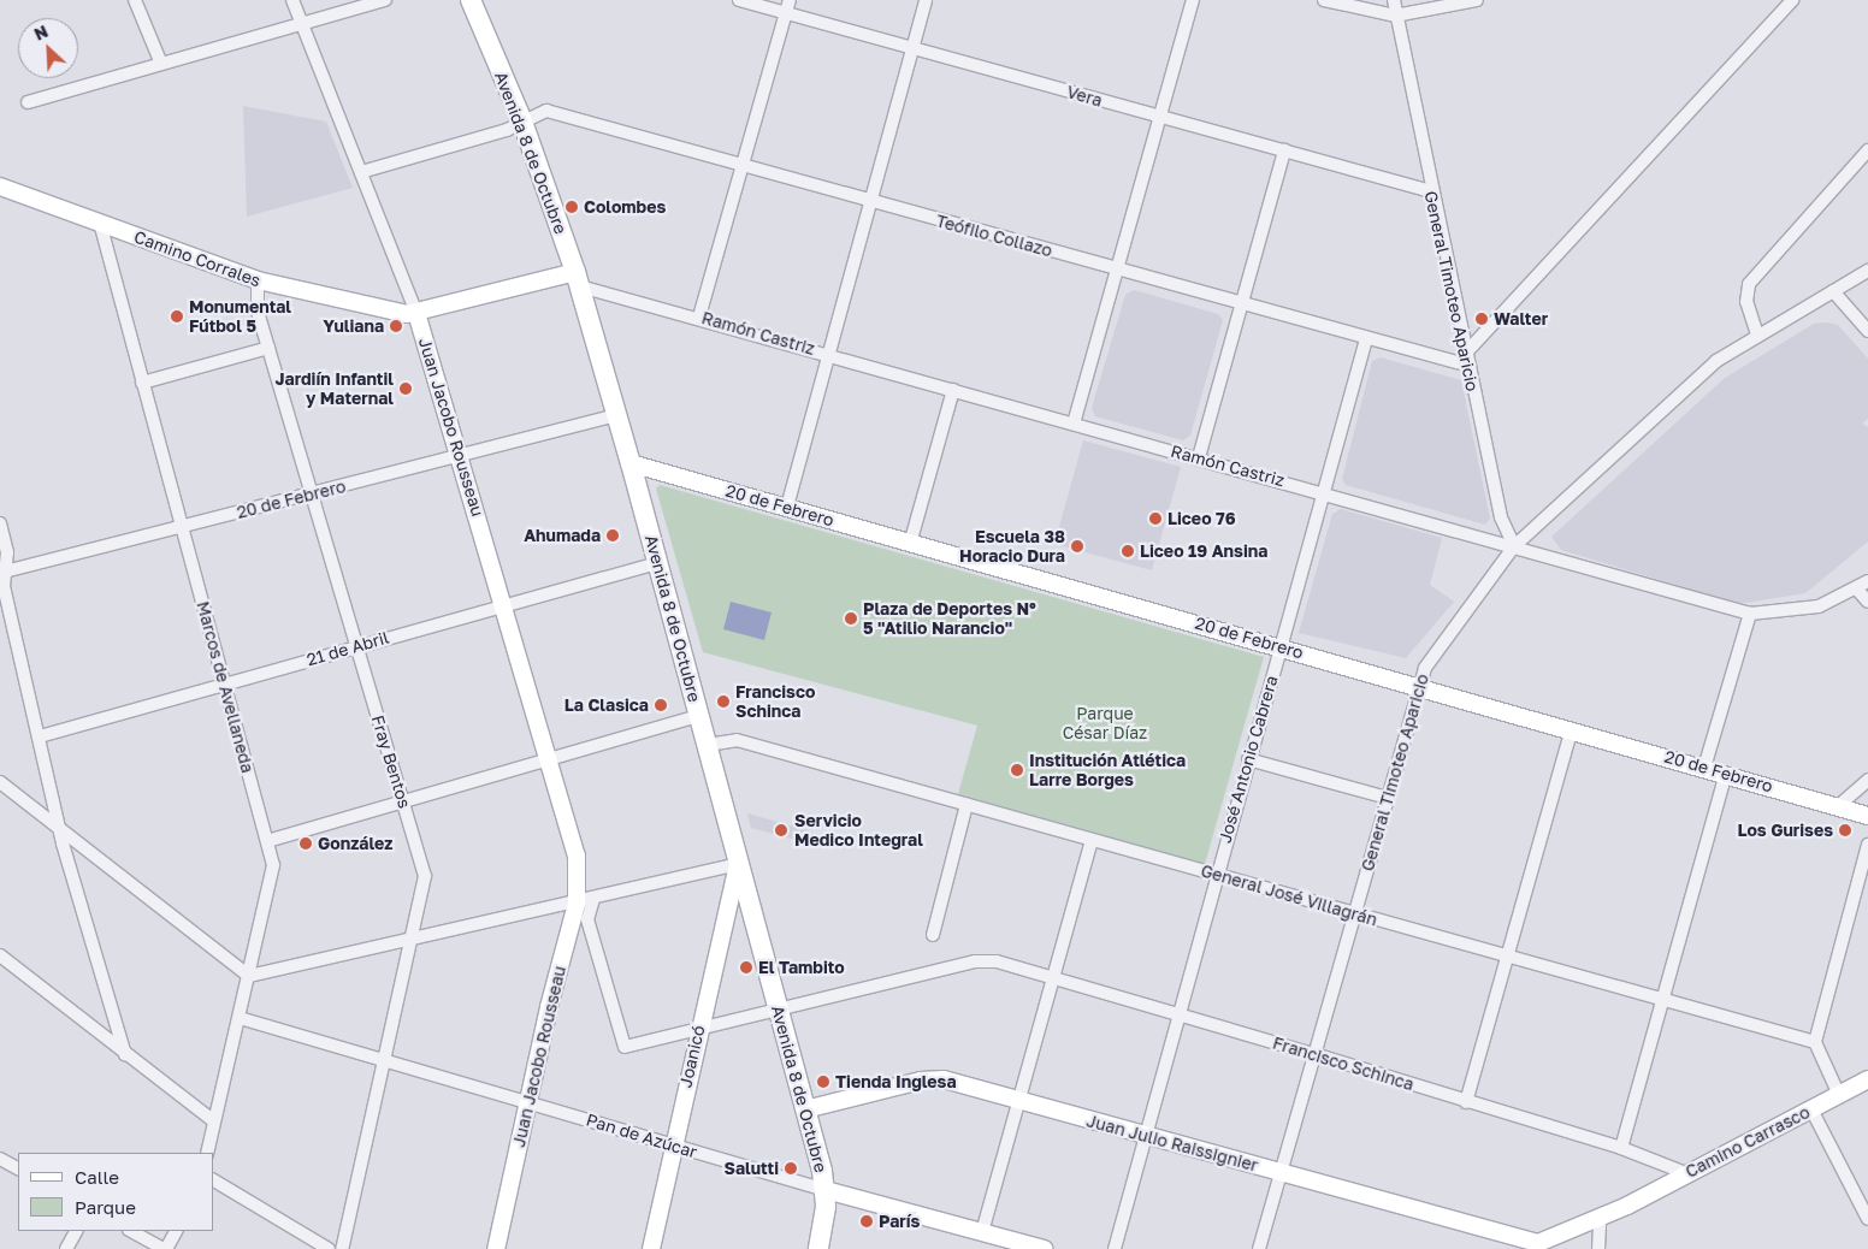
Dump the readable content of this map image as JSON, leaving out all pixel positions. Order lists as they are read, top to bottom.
{
  "streets": {
    "main road": ["Avenida 8 de Octubre"],
    "street": [
      "Vera",
      "Teófilo Collazo",
      "Camino Corrales",
      "General Timoteo Aparicio",
      "Ramón Castriz",
      "Juan Jacobo Rousseau",
      "20 de Febrero",
      "21 de Abril",
      "Marcos de Avellaneda",
      "José Antonio Cabrera",
      "Fray Bentos",
      "General José Villagrán",
      "Joanicó",
      "Francisco Schinca",
      "Pan de Azúcar",
      "Camino Carrasco",
      "Juan Julio Raissignier"
    ]
  },
  "crossings": [
    ["Vera", "General Timoteo Aparicio"],
    ["Avenida 8 de Octubre", "Teófilo Collazo"],
    ["Avenida 8 de Octubre", "Camino Corrales"],
    ["Avenida 8 de Octubre", "Ramón Castriz"],
    ["Avenida 8 de Octubre", "20 de Febrero"],
    ["Avenida 8 de Octubre", "21 de Abril"],
    ["Avenida 8 de Octubre", "General José Villagrán"],
    ["Avenida 8 de Octubre", "Joanicó"],
    ["Avenida 8 de Octubre", "Francisco Schinca"],
    ["Avenida 8 de Octubre", "Pan de Azúcar"],
    ["Avenida 8 de Octubre", "Juan Julio Raissignier"],
    ["Teófilo Collazo", "General Timoteo Aparicio"],
    ["Teófilo Collazo", "Juan Jacobo Rousseau"],
    ["Teófilo Collazo", "José Antonio Cabrera"],
    ["Camino Corrales", "Ramón Castriz"],
    ["Camino Corrales", "Juan Jacobo Rousseau"],
    ["Camino Corrales", "Marcos de Avellaneda"],
    ["Camino Corrales", "Fray Bentos"],
    ["General Timoteo Aparicio", "Ramón Castriz"],
    ["General Timoteo Aparicio", "20 de Febrero"],
    ["General Timoteo Aparicio", "General José Villagrán"],
    ["General Timoteo Aparicio", "Francisco Schinca"],
    ["General Timoteo Aparicio", "Juan Julio Raissignier"],
    ["Ramón Castriz", "José Antonio Cabrera"],
    ["Juan Jacobo Rousseau", "20 de Febrero"],
    ["Juan Jacobo Rousseau", "21 de Abril"],
    ["Juan Jacobo Rousseau", "Pan de Azúcar"],
    ["20 de Febrero", "Marcos de Avellaneda"],
    ["20 de Febrero", "José Antonio Cabrera"],
    ["20 de Febrero", "Fray Bentos"],
    ["21 de Abril", "Marcos de Avellaneda"],
    ["21 de Abril", "Fray Bentos"],
    ["Marcos de Avellaneda", "Pan de Azúcar"],
    ["José Antonio Cabrera", "General José Villagrán"],
    ["José Antonio Cabrera", "Francisco Schinca"],
    ["José Antonio Cabrera", "Juan Julio Raissignier"],
    ["Fray Bentos", "Pan de Azúcar"],
    ["Joanicó", "Pan de Azúcar"],
    ["Francisco Schinca", "Camino Carrasco"],
    ["Camino Carrasco", "Juan Julio Raissignier"]
  ],
  "parks": ["Parque César Díaz"],
  "places": [
    "Colombes",
    "Monumental Fútbol 5",
    "Walter",
    "Yuliana",
    "Jardiín Infantil y Maternal",
    "Liceo 76",
    "Ahumada",
    "Escuela 38 Horacio Dura",
    "Liceo 19 Ansina",
    "Plaza de Deportes Nº 5 \"Atilio Narancio\"",
    "Francisco Schinca",
    "La Clasica",
    "Institución Atlética Larre Borges",
    "Servicio Medico Integral",
    "Los Gurises",
    "González",
    "El Tambito",
    "Tienda Inglesa",
    "Salutti",
    "París"
  ],
  "legend": ["Calle", "Parque"],
  "north": "top left"
}
